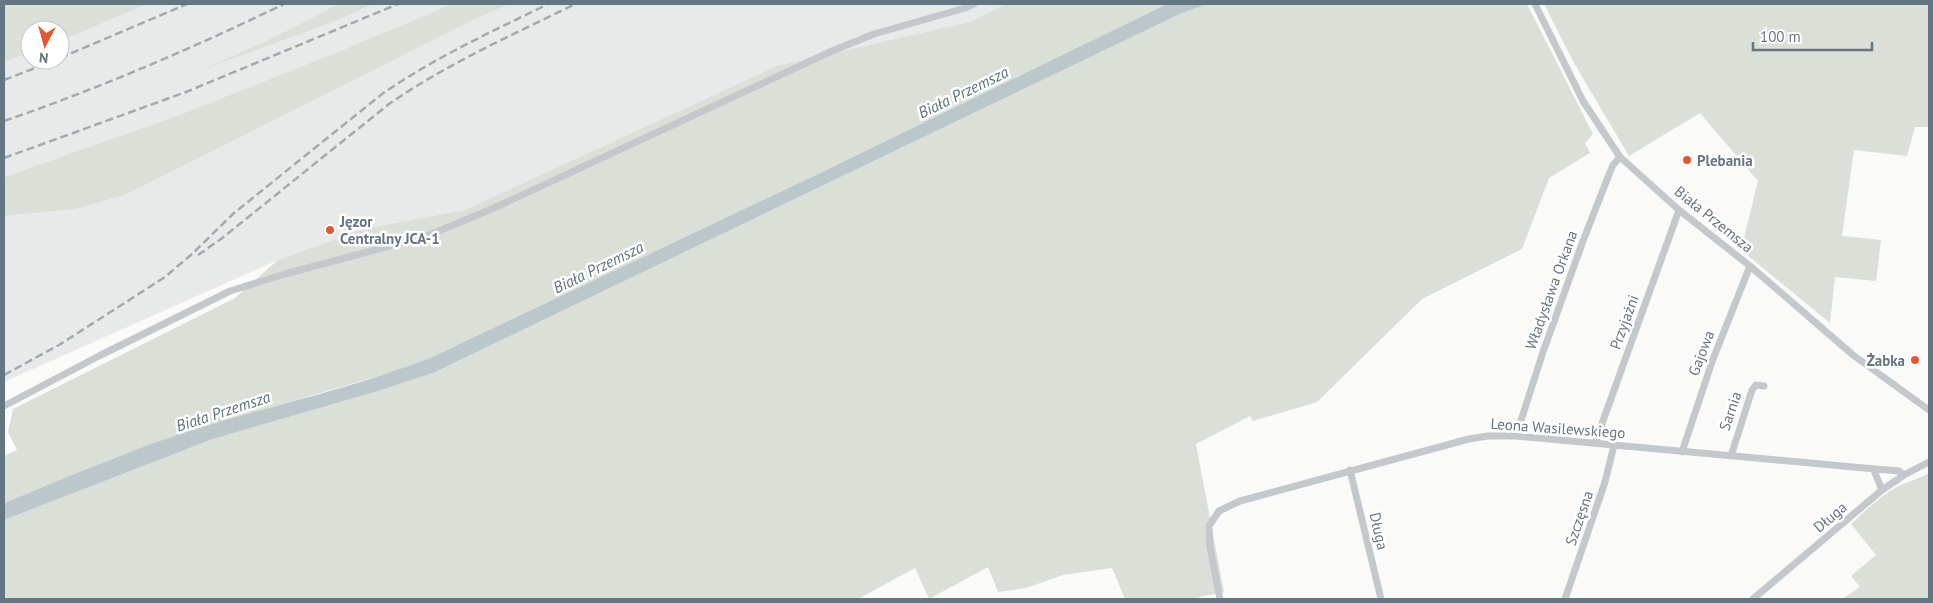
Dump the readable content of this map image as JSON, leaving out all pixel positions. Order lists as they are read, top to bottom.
{
  "streets": {
    "street": [
      "Biała Przemsza",
      "Władysława Orkana",
      "Przyjaźni",
      "Gajowa",
      "Sarnia",
      "Leona Wasilewskiego",
      "Długa",
      "Szczęsna"
    ]
  },
  "crossings": [
    ["Biała Przemsza", "Władysława Orkana"],
    ["Biała Przemsza", "Przyjaźni"],
    ["Biała Przemsza", "Gajowa"],
    ["Władysława Orkana", "Leona Wasilewskiego"],
    ["Przyjaźni", "Leona Wasilewskiego"],
    ["Gajowa", "Leona Wasilewskiego"],
    ["Sarnia", "Leona Wasilewskiego"],
    ["Leona Wasilewskiego", "Długa"],
    ["Leona Wasilewskiego", "Szczęsna"]
  ],
  "water": ["Biała Przemsza"],
  "places": ["Plebania", "Jęzor Centralny JCA-1", "Żabka"],
  "scale_bar": "100 m",
  "north": "bottom"
}
